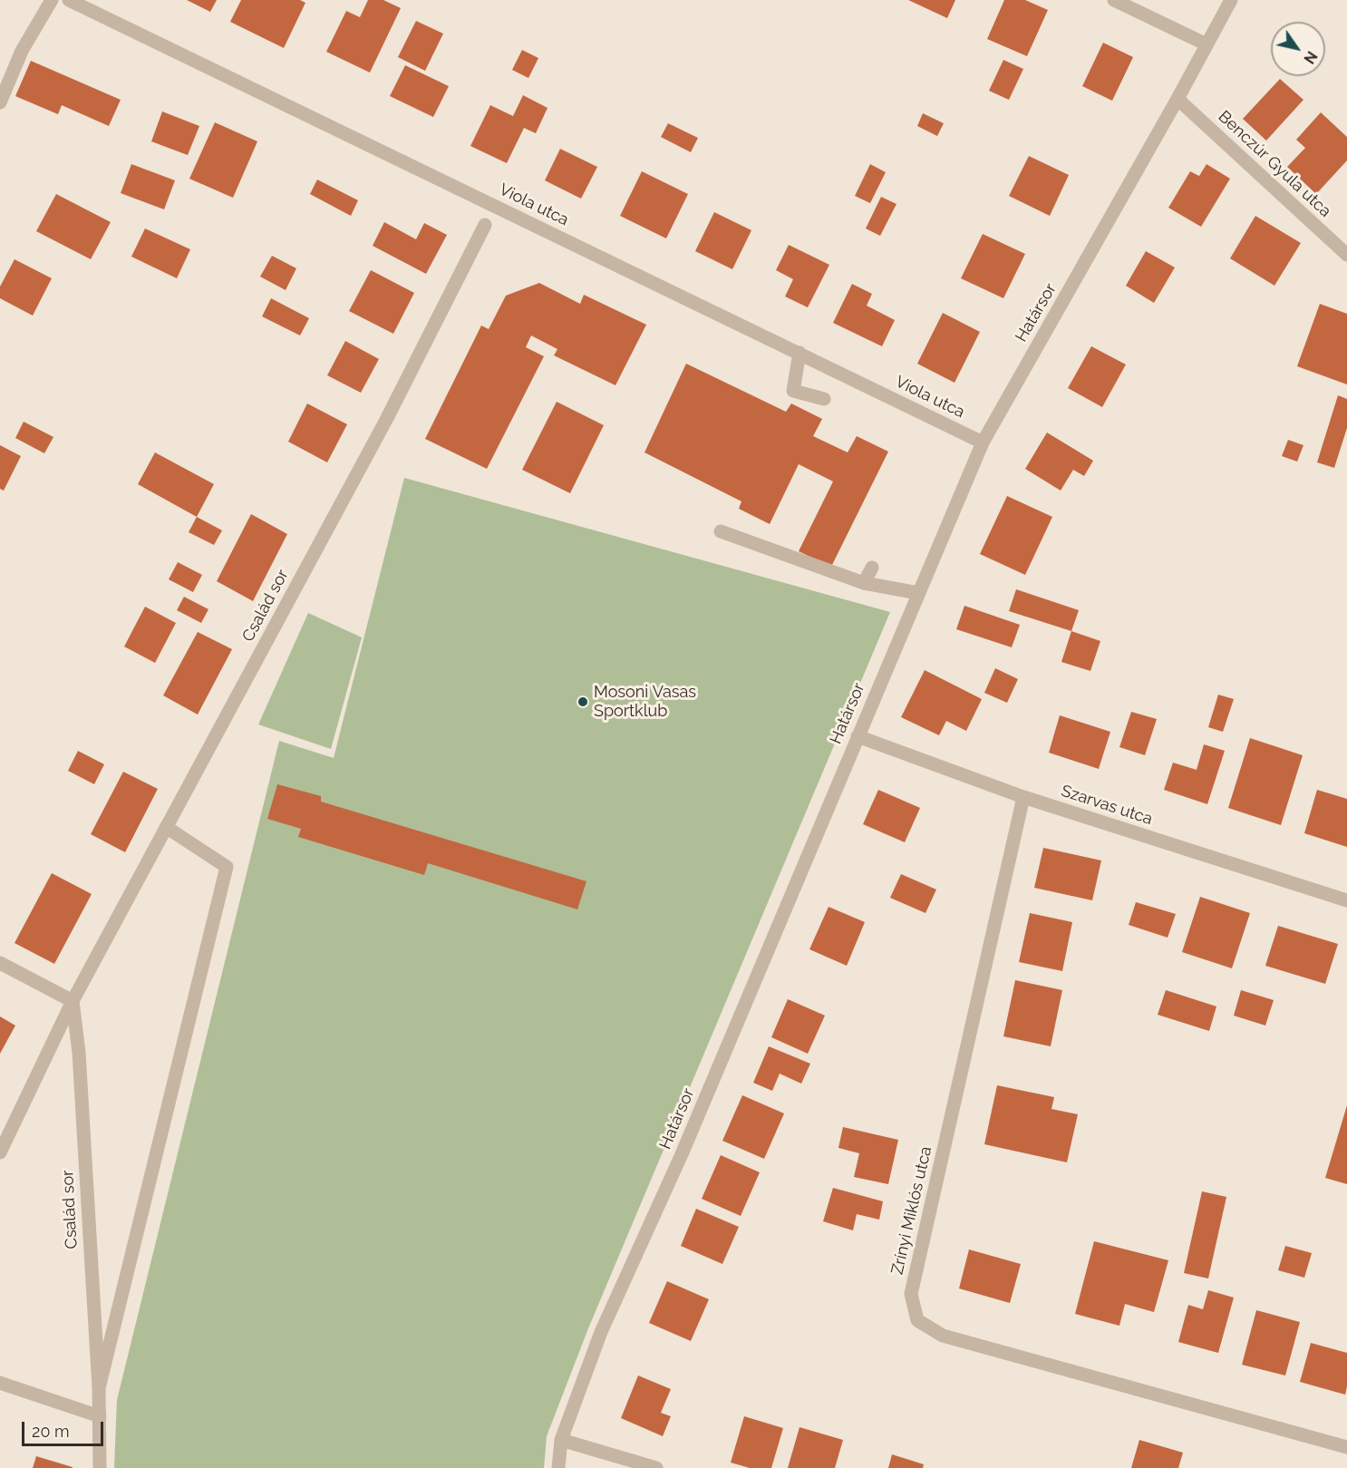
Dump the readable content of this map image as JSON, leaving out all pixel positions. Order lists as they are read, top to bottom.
{
  "streets": {
    "street": [
      "Benczúr Gyula utca",
      "Viola utca",
      "Határsor",
      "Család sor",
      "Szarvas utca",
      "Zrínyi Miklós utca"
    ]
  },
  "crossings": [
    ["Benczúr Gyula utca", "Határsor"],
    ["Viola utca", "Határsor"],
    ["Határsor", "Szarvas utca"],
    ["Szarvas utca", "Zrínyi Miklós utca"]
  ],
  "places": ["Mosoni Vasas Sportklub"],
  "scale_bar": "20 m",
  "north": "bottom right"
}
